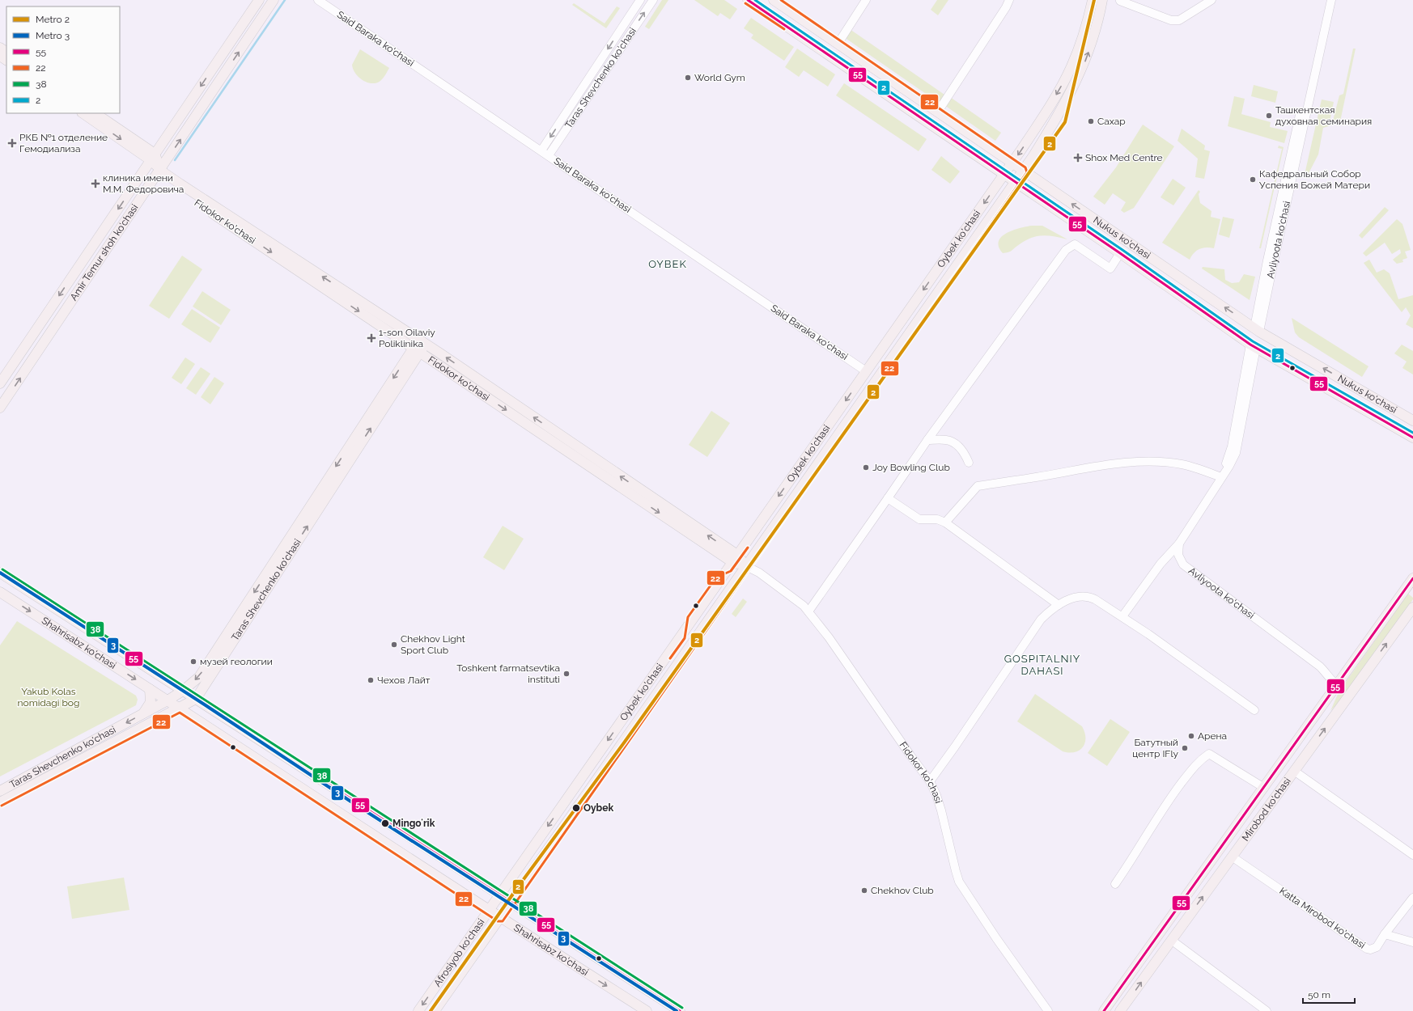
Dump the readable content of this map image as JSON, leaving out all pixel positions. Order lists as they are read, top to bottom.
{
  "streets": {
    "main road": [
      "Taras Shevchenko ko'chasi",
      "Fidokor ko'chasi",
      "Nukus ko'chasi",
      "Oybek ko'chasi",
      "Avliyoota ko'chasi",
      "Amir Temur shoh ko'chasi",
      "Shahrisabz ko'chasi",
      "Mirobod ko'chasi",
      "Afrosiyob ko'chasi"
    ],
    "street": ["Said Baraka ko'chasi", "Katta Mirobod ko'chasi"]
  },
  "crossings": [
    ["Said Baraka ko'chasi", "Taras Shevchenko ko'chasi"],
    ["Said Baraka ko'chasi", "Oybek ko'chasi"],
    ["Taras Shevchenko ko'chasi", "Fidokor ko'chasi"],
    ["Taras Shevchenko ko'chasi", "Shahrisabz ko'chasi"],
    ["Fidokor ko'chasi", "Oybek ko'chasi"],
    ["Fidokor ko'chasi", "Amir Temur shoh ko'chasi"],
    ["Nukus ko'chasi", "Oybek ko'chasi"],
    ["Nukus ko'chasi", "Avliyoota ko'chasi"],
    ["Oybek ko'chasi", "Shahrisabz ko'chasi"],
    ["Oybek ko'chasi", "Afrosiyob ko'chasi"],
    ["Avliyoota ko'chasi", "Mirobod ko'chasi"],
    ["Shahrisabz ko'chasi", "Afrosiyob ko'chasi"],
    ["Mirobod ko'chasi", "Katta Mirobod ko'chasi"]
  ],
  "districts": ["OYBEK", "GOSPITALNIY DAHASI"],
  "parks": ["Yakub Kolas nomidagi bog"],
  "places": {
    "other": [
      "World Gym",
      "Ташкентская духовная семинария",
      "Сахар",
      "Кафедральный Собор Успения Божeй Матери",
      "Joy Bowling Club",
      "Chekhov Light Sport Club",
      "музей геологии",
      "Toshkent farmatsevtika instituti",
      "Чехов Лайт",
      "Арена",
      "Батутный центр IFly",
      "Oybek",
      "Mingoʻrik",
      "Chekhov Club"
    ],
    "health": [
      "РКБ №1 отделение Гемодиализа",
      "Shox Med Centre",
      "клиника имени М.М. Федоровича",
      "1-son Oilaviy Poliklinika"
    ]
  },
  "lines": [
    "metro line 2",
    "transit line 55",
    "transit line 22",
    "transit line 2",
    "transit line 38",
    "metro line 3"
  ],
  "legend": [
    "Metro 2",
    "Metro 3",
    "55",
    "22",
    "38",
    "2"
  ],
  "scale_bar": "50 m"
}
